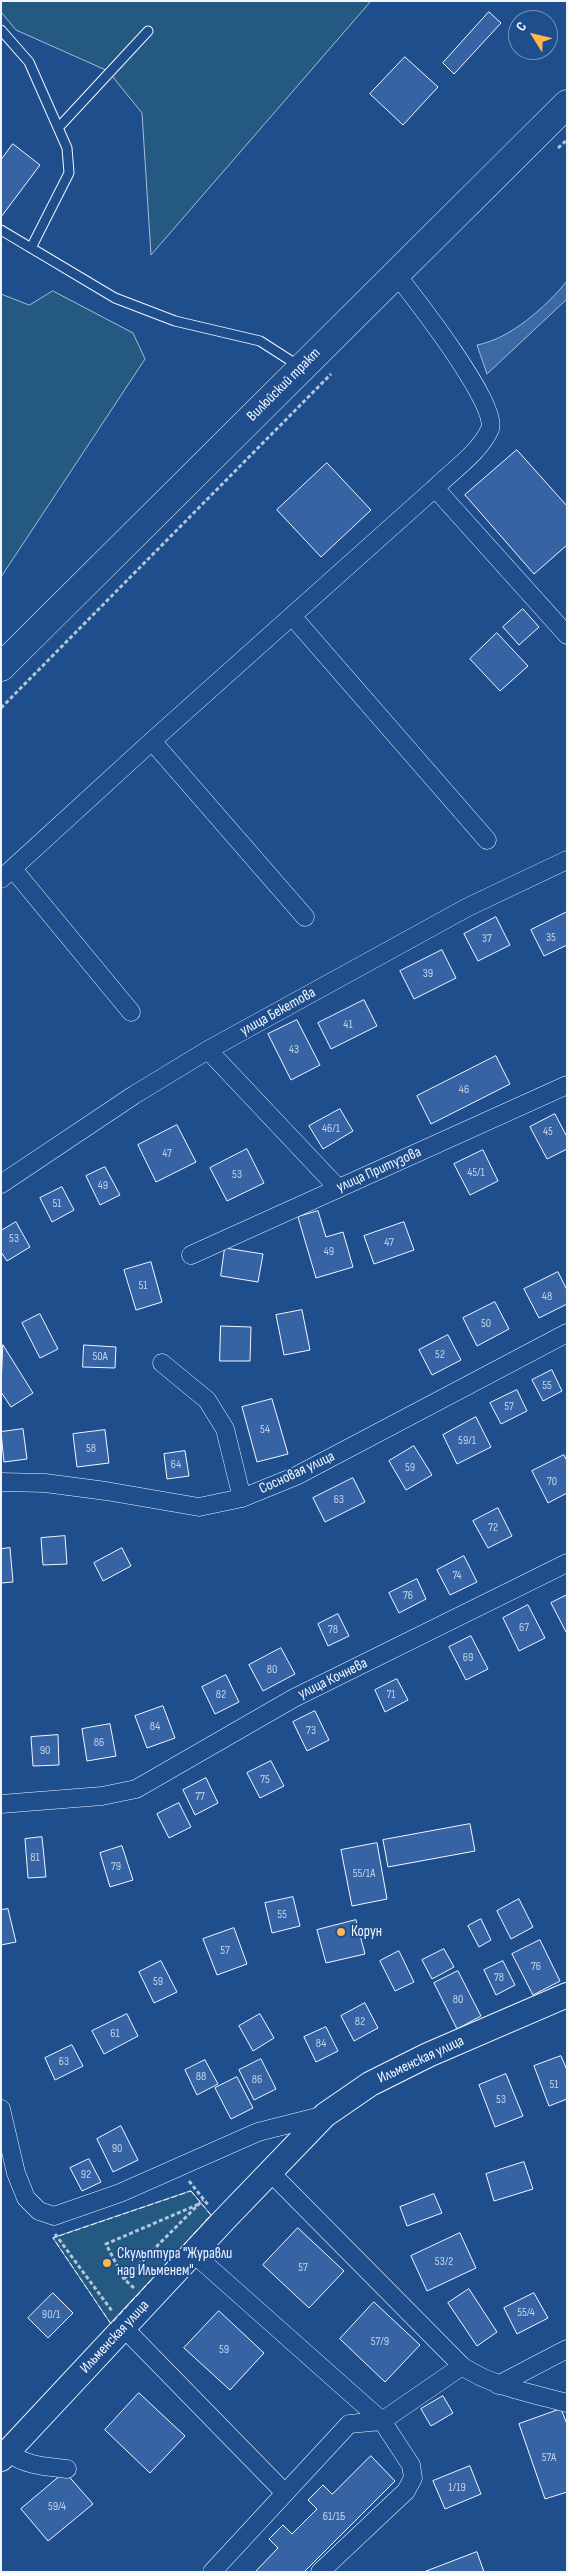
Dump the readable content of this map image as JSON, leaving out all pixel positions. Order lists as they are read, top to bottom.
{
  "streets": {
    "main road": ["Вилюйский тракт", "Ильменская улица"],
    "street": [
      "улица Бекетова",
      "улица Притузова",
      "Сосновая улица",
      "улица Кочнева"
    ]
  },
  "places": ["Корун", "Скульптура \"Журавли над Ильменем\""],
  "house_numbers": [
    "35",
    "37",
    "39",
    "41",
    "43",
    "46",
    "46/1",
    "45",
    "47",
    "45/1",
    "53",
    "49",
    "51",
    "53",
    "47",
    "49",
    "51",
    "48",
    "50",
    "52",
    "50А",
    "55",
    "57",
    "54",
    "59/1",
    "58",
    "64",
    "59",
    "70",
    "63",
    "72",
    "74",
    "76",
    "67",
    "78",
    "69",
    "80",
    "82",
    "71",
    "84",
    "73",
    "86",
    "90",
    "75",
    "77",
    "81",
    "79",
    "55/1А",
    "55",
    "57",
    "76",
    "78",
    "59",
    "80",
    "82",
    "61",
    "84",
    "63",
    "88",
    "86",
    "51",
    "53",
    "90",
    "92",
    "53/2",
    "57",
    "55/4",
    "90/1",
    "57/9",
    "59",
    "57А",
    "1/19",
    "59/4",
    "61/1Б"
  ],
  "north": "top left"
}
